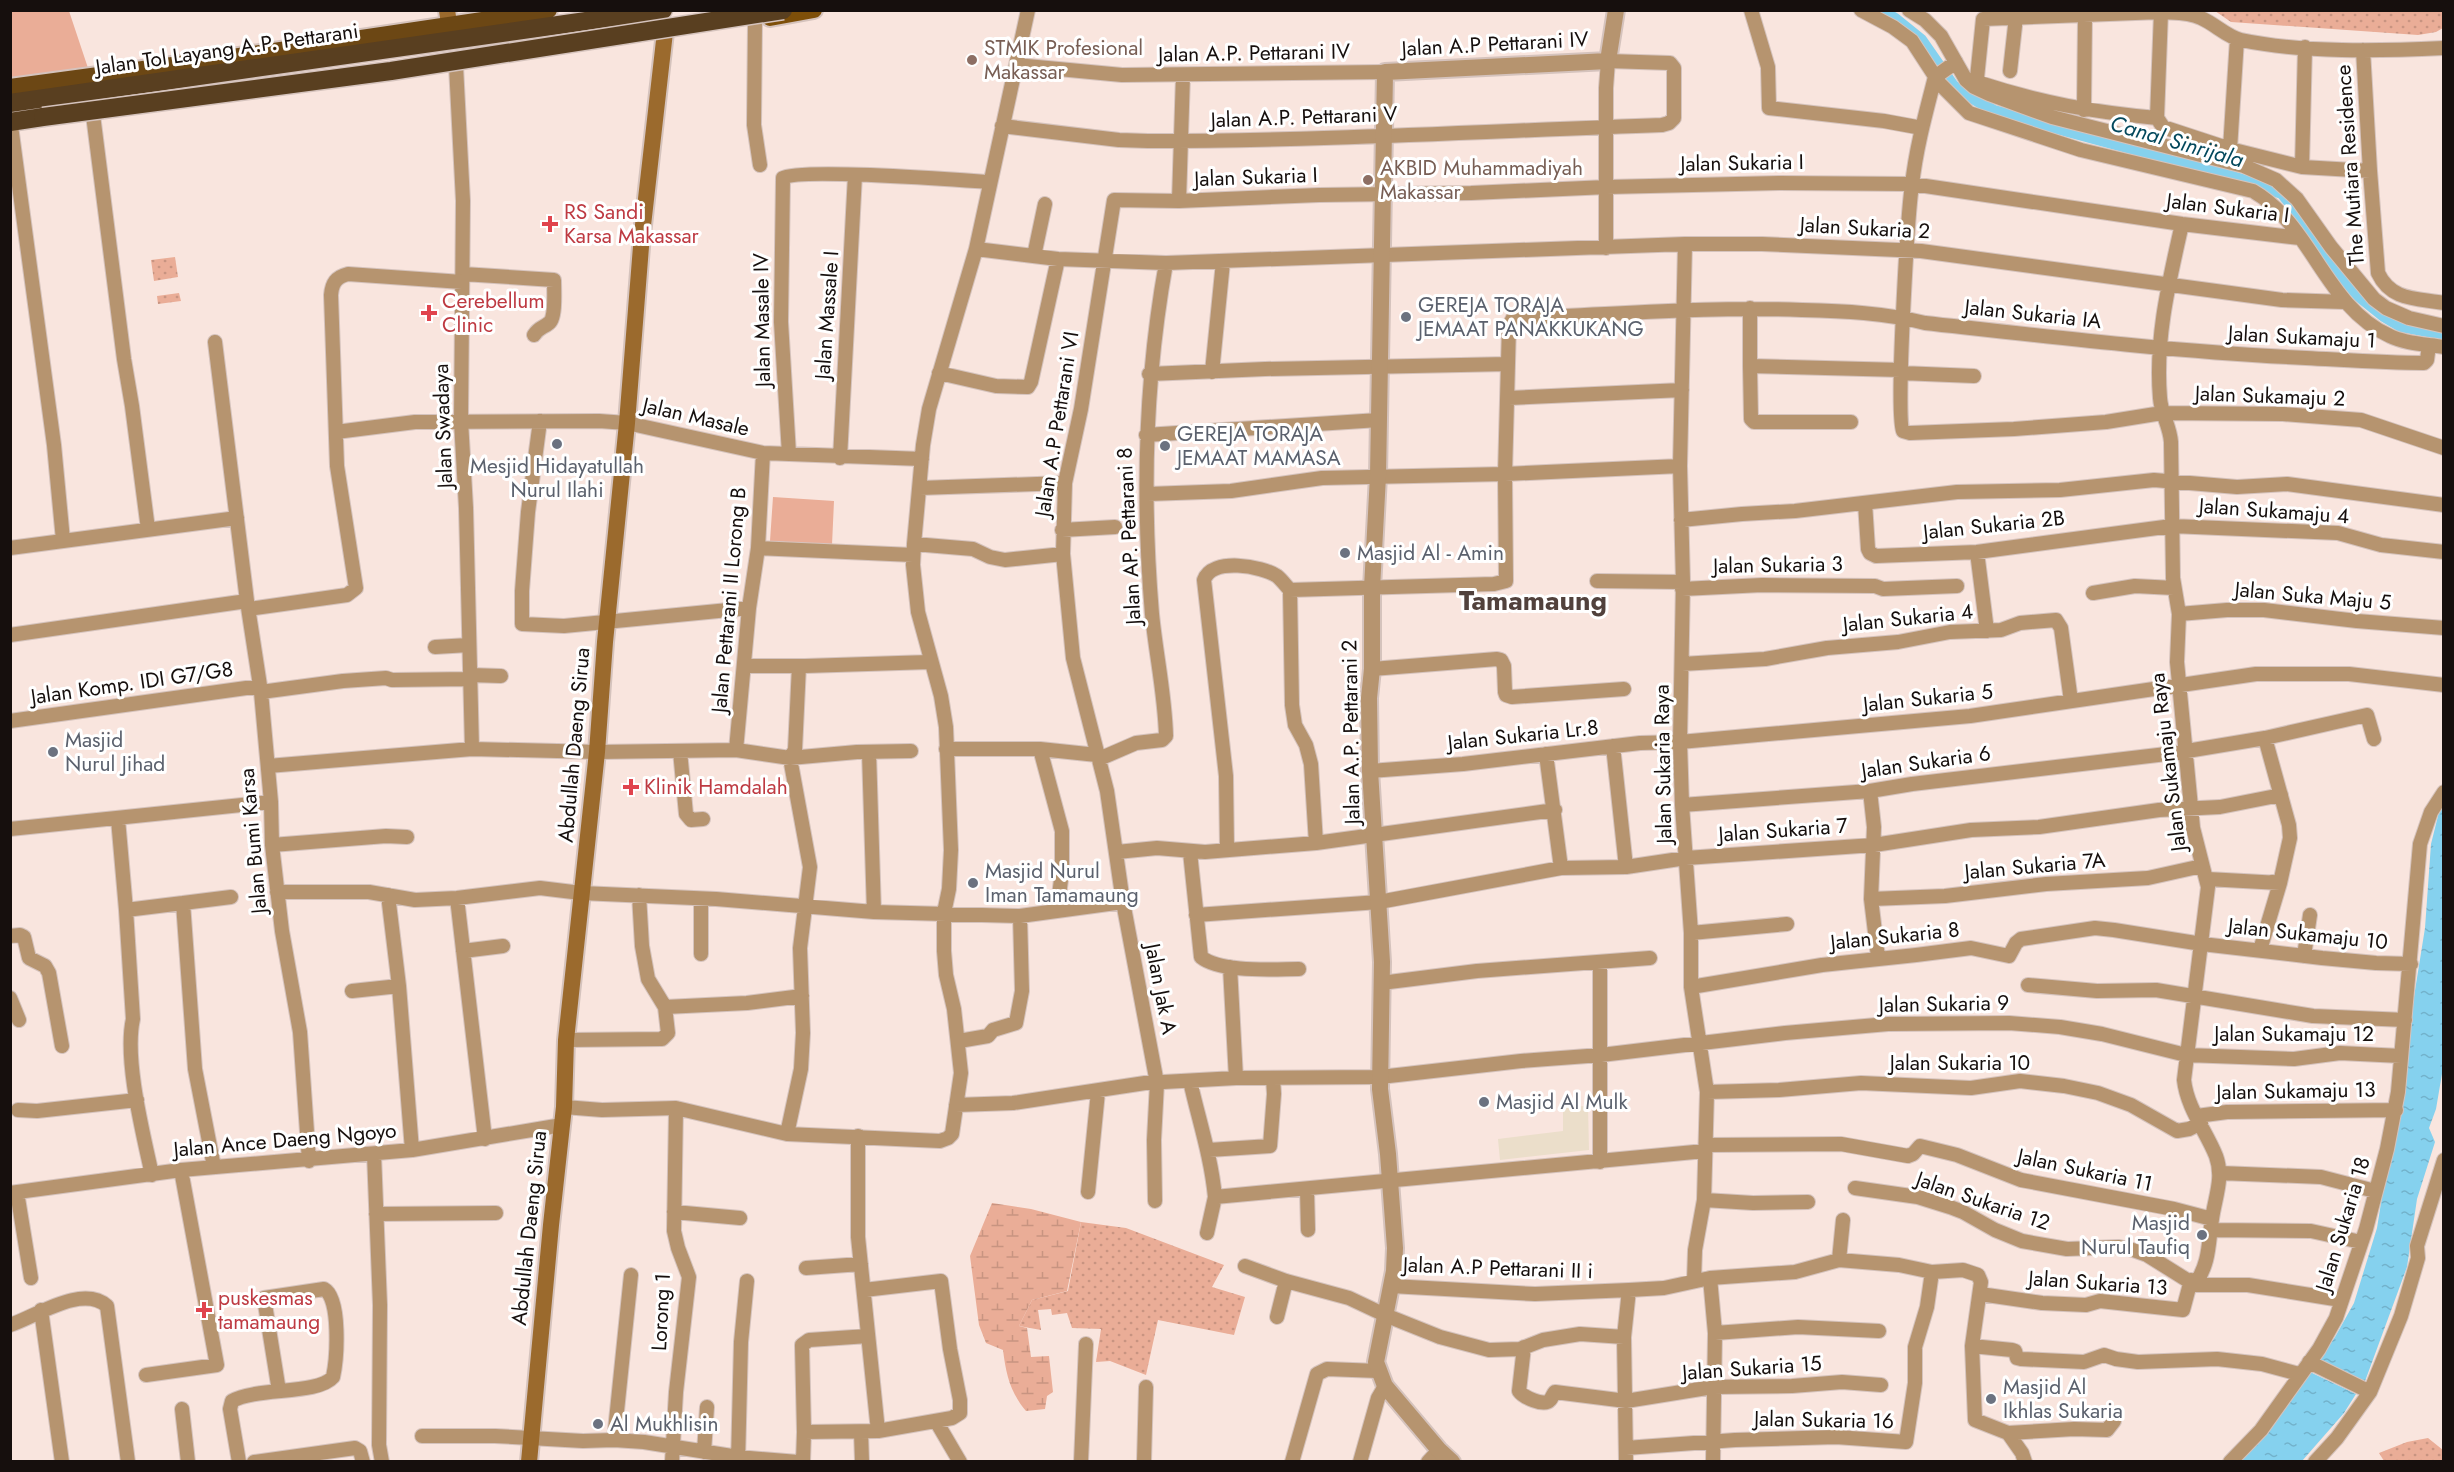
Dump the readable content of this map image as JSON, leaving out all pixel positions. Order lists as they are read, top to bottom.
{
  "streets": {
    "highway": ["Jalan Tol Layang A.P. Pettarani"],
    "main road": ["Abdullah Daeng Sirua"],
    "street": [
      "Jalan A.P Pettarani IV",
      "Jalan A.P. Pettarani IV",
      "Jalan A.P. Pettarani V",
      "Jalan Sukaria I",
      "The Mutiara Residence",
      "Jalan Sukaria 2",
      "Jalan Sukaria IA",
      "Jalan Massale I",
      "Jalan Masale IV",
      "Jalan Sukamaju 1",
      "Jalan Sukamaju 2",
      "Jalan Masale",
      "Jalan A.P Pettarani VI",
      "Jalan Swadaya",
      "Jalan Sukamaju 4",
      "Jalan Sukaria 2B",
      "Jalan AP. Pettarani 8",
      "Jalan Sukaria 3",
      "Jalan Suka Maju 5",
      "Jalan Pettarani II Lorong B",
      "Jalan Sukaria 4",
      "Jalan Komp. IDI G7/G8",
      "Jalan Sukaria 5",
      "Jalan A.P. Pettarani 2",
      "Jalan Sukaria Lr.8",
      "Jalan Sukaria 6",
      "Jalan Sukamaju Raya",
      "Jalan Sukaria Raya",
      "Jalan Sukaria 7",
      "Jalan Bumi Karsa",
      "Jalan Sukaria 7A",
      "Jalan Sukamaju 10",
      "Jalan Sukaria 8",
      "Jalan Jak A",
      "Jalan Sukaria 9",
      "Jalan Sukamaju 12",
      "Jalan Sukaria 10",
      "Jalan Sukamaju 13",
      "Jalan Ance Daeng Ngoyo",
      "Jalan Sukaria 11",
      "Jalan Sukaria 12",
      "Jalan Sukaria 18",
      "Jalan A.P Pettarani II i",
      "Jalan Sukaria 13",
      "Lorong 1",
      "Jalan Sukaria 15",
      "Jalan Sukaria 16"
    ]
  },
  "crossings": [
    ["Jalan A.P Pettarani IV", "Jalan A.P. Pettarani IV"],
    ["Jalan A.P Pettarani IV", "Jalan A.P. Pettarani V"],
    ["Jalan A.P Pettarani IV", "Jalan A.P. Pettarani 2"],
    ["Jalan A.P. Pettarani IV", "Jalan A.P. Pettarani 2"],
    ["Jalan A.P. Pettarani V", "Jalan A.P. Pettarani 2"],
    ["Jalan Sukaria I", "Jalan Sukamaju 2"],
    ["Jalan Sukaria I", "Jalan A.P Pettarani VI"],
    ["Jalan Sukaria I", "Jalan A.P. Pettarani 2"],
    ["Jalan Sukaria I", "Jalan Sukamaju Raya"],
    ["Jalan Sukaria 2", "Jalan Sukamaju 2"],
    ["Jalan Sukaria 2", "Jalan A.P Pettarani VI"],
    ["Jalan Sukaria 2", "Jalan AP. Pettarani 8"],
    ["Jalan Sukaria 2", "Jalan A.P. Pettarani 2"],
    ["Jalan Sukaria 2", "Jalan Sukamaju Raya"],
    ["Jalan Sukaria 2", "Jalan Sukaria Raya"],
    ["Jalan Sukaria IA", "Jalan Sukamaju 1"],
    ["Jalan Sukaria IA", "Jalan Sukamaju 2"],
    ["Jalan Sukaria IA", "Jalan Sukamaju Raya"],
    ["Jalan Sukaria IA", "Jalan Sukaria Raya"],
    ["Jalan Massale I", "Jalan Masale IV"],
    ["Jalan Massale I", "Jalan Masale"],
    ["Jalan Masale IV", "Jalan Masale"],
    ["Jalan Sukamaju 1", "Jalan Sukamaju Raya"],
    ["Jalan Sukamaju 2", "Jalan Sukamaju Raya"],
    ["Jalan Masale", "Jalan Swadaya"],
    ["Jalan Masale", "Jalan Pettarani II Lorong B"],
    ["Jalan Masale", "Abdullah Daeng Sirua"],
    ["Jalan A.P Pettarani VI", "Jalan AP. Pettarani 8"],
    ["Jalan A.P Pettarani VI", "Jalan Jak A"],
    ["Jalan Swadaya", "Jalan Komp. IDI G7/G8"],
    ["Jalan Sukamaju 4", "Jalan Sukaria 2B"],
    ["Jalan Sukamaju 4", "Jalan Sukamaju Raya"],
    ["Jalan Sukaria 2B", "Jalan Sukamaju Raya"],
    ["Jalan Sukaria 3", "Jalan Sukaria Raya"],
    ["Jalan Suka Maju 5", "Jalan Sukamaju Raya"],
    ["Jalan Sukaria 4", "Jalan Sukaria 5"],
    ["Jalan Sukaria 4", "Jalan Sukaria Raya"],
    ["Jalan Komp. IDI G7/G8", "Jalan Bumi Karsa"],
    ["Jalan Sukaria 5", "Jalan Sukaria Lr.8"],
    ["Jalan Sukaria 5", "Jalan Sukamaju Raya"],
    ["Jalan Sukaria 5", "Jalan Sukaria Raya"],
    ["Jalan A.P. Pettarani 2", "Jalan Sukaria Lr.8"],
    ["Jalan A.P. Pettarani 2", "Jalan Sukaria 7"],
    ["Jalan A.P. Pettarani 2", "Jalan Sukaria 9"],
    ["Jalan A.P. Pettarani 2", "Jalan A.P Pettarani II i"],
    ["Jalan Sukaria Lr.8", "Jalan Sukaria Raya"],
    ["Abdullah Daeng Sirua", "Jalan Ance Daeng Ngoyo"],
    ["Jalan Sukaria 6", "Jalan Sukamaju Raya"],
    ["Jalan Sukaria 6", "Jalan Sukaria Raya"],
    ["Jalan Sukamaju Raya", "Jalan Sukaria 7"],
    ["Jalan Sukamaju Raya", "Jalan Sukaria 7A"],
    ["Jalan Sukamaju Raya", "Jalan Sukamaju 10"],
    ["Jalan Sukamaju Raya", "Jalan Sukaria 8"],
    ["Jalan Sukamaju Raya", "Jalan Sukaria 9"],
    ["Jalan Sukamaju Raya", "Jalan Sukamaju 12"],
    ["Jalan Sukamaju Raya", "Jalan Sukaria 10"],
    ["Jalan Sukamaju Raya", "Jalan Sukamaju 13"],
    ["Jalan Sukamaju Raya", "Jalan Sukaria 11"],
    ["Jalan Sukamaju Raya", "Jalan Sukaria 12"],
    ["Jalan Sukamaju Raya", "Jalan Sukaria 13"],
    ["Jalan Sukaria Raya", "Jalan Sukaria 7"],
    ["Jalan Sukaria Raya", "Jalan Sukaria 8"],
    ["Jalan Sukaria Raya", "Jalan Sukaria 9"],
    ["Jalan Sukaria Raya", "Jalan Sukaria 10"],
    ["Jalan Sukaria Raya", "Jalan Sukaria 11"],
    ["Jalan Sukaria Raya", "Jalan A.P Pettarani II i"],
    ["Jalan Bumi Karsa", "Jalan Ance Daeng Ngoyo"],
    ["Jalan Sukamaju 10", "Jalan Sukaria 8"],
    ["Jalan Sukamaju 10", "Jalan Sukaria 18"],
    ["Jalan Jak A", "Jalan Sukaria 9"],
    ["Jalan Sukaria 9", "Jalan Sukamaju 12"],
    ["Jalan Sukamaju 12", "Jalan Sukaria 18"],
    ["Jalan Sukaria 10", "Jalan Sukamaju 13"],
    ["Jalan Sukamaju 13", "Jalan Sukaria 18"],
    ["Jalan Sukaria 12", "Jalan Sukaria 13"]
  ],
  "districts": ["Tamamaung"],
  "water": ["Canal Sinrijala"],
  "places": {
    "other": [
      "STMIK Profesional Makassar",
      "AKBID Muhammadiyah Makassar",
      "GEREJA TORAJA JEMAAT PANAKKUKANG",
      "Mesjid Hidayatullah Nurul Ilahi",
      "GEREJA TORAJA JEMAAT MAMASA",
      "Masjid Al - Amin",
      "Masjid Nurul Jihad",
      "Masjid Nurul Iman Tamamaung",
      "Masjid Al Mulk",
      "Masjid Nurul Taufiq",
      "Masjid Al Ikhlas Sukaria",
      "Al Mukhlisin"
    ],
    "health": [
      "RS Sandi Karsa Makassar",
      "Cerebellum Clinic",
      "Klinik Hamdalah",
      "puskesmas tamamaung"
    ]
  }
}
